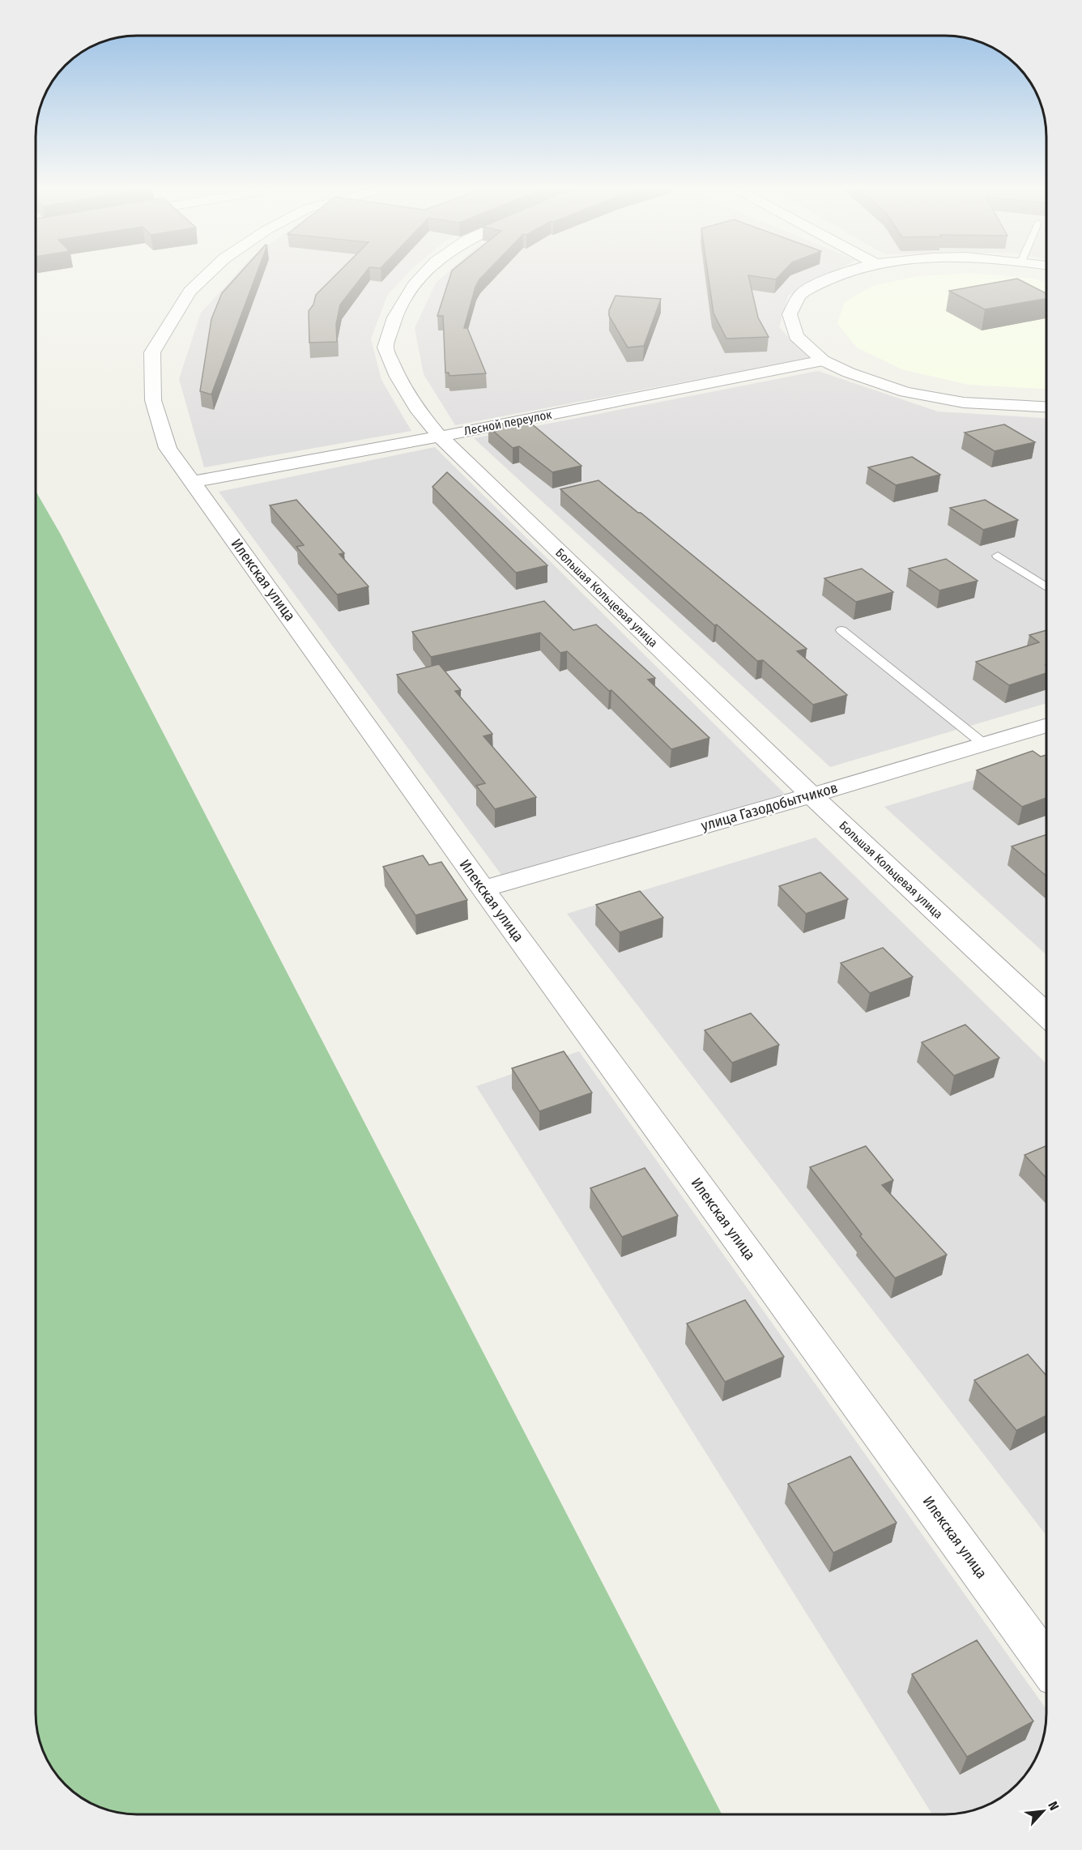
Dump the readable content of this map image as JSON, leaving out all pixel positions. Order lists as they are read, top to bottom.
{
  "streets": {
    "street": [
      "Лесной переулок",
      "Илекская улица",
      "Большая Кольцевая улица",
      "улица Газодобытчиков"
    ]
  },
  "crossings": [
    ["Лесной переулок", "Илекская улица"],
    ["Лесной переулок", "Большая Кольцевая улица"],
    ["Илекская улица", "улица Газодобытчиков"],
    ["Большая Кольцевая улица", "улица Газодобытчиков"]
  ],
  "north": "top right"
}
